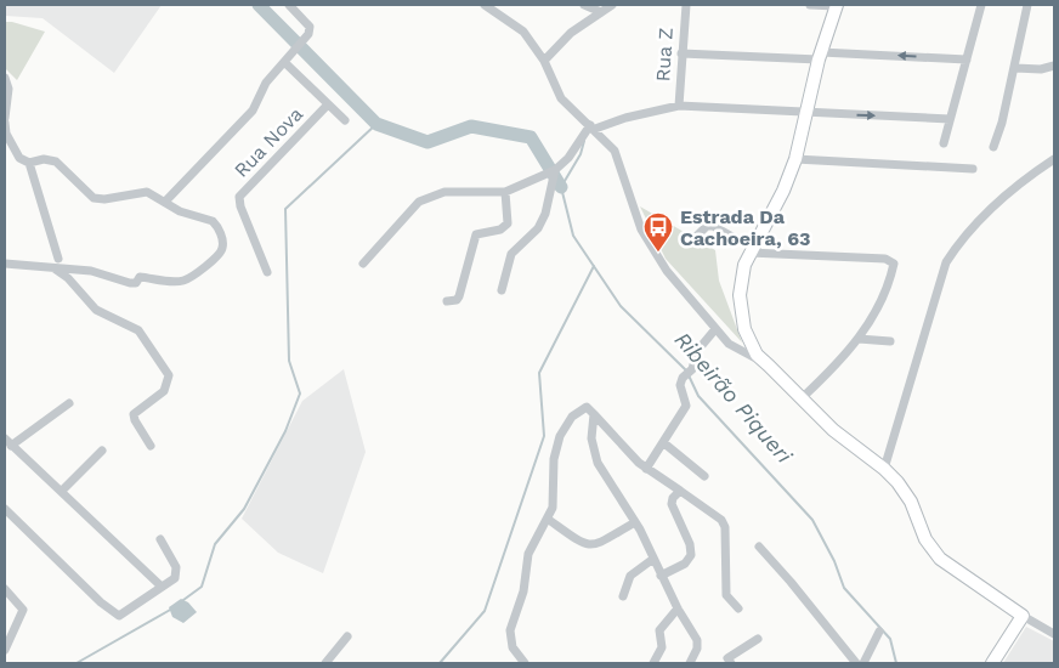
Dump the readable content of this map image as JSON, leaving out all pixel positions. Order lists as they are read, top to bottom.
{
  "streets": {
    "street": ["Rua Z", "Rua Nova"]
  },
  "water": ["Ribeirão Piqueri"],
  "places": {
    "bus stop": ["Estrada Da Cachoeira, 63"]
  }
}
